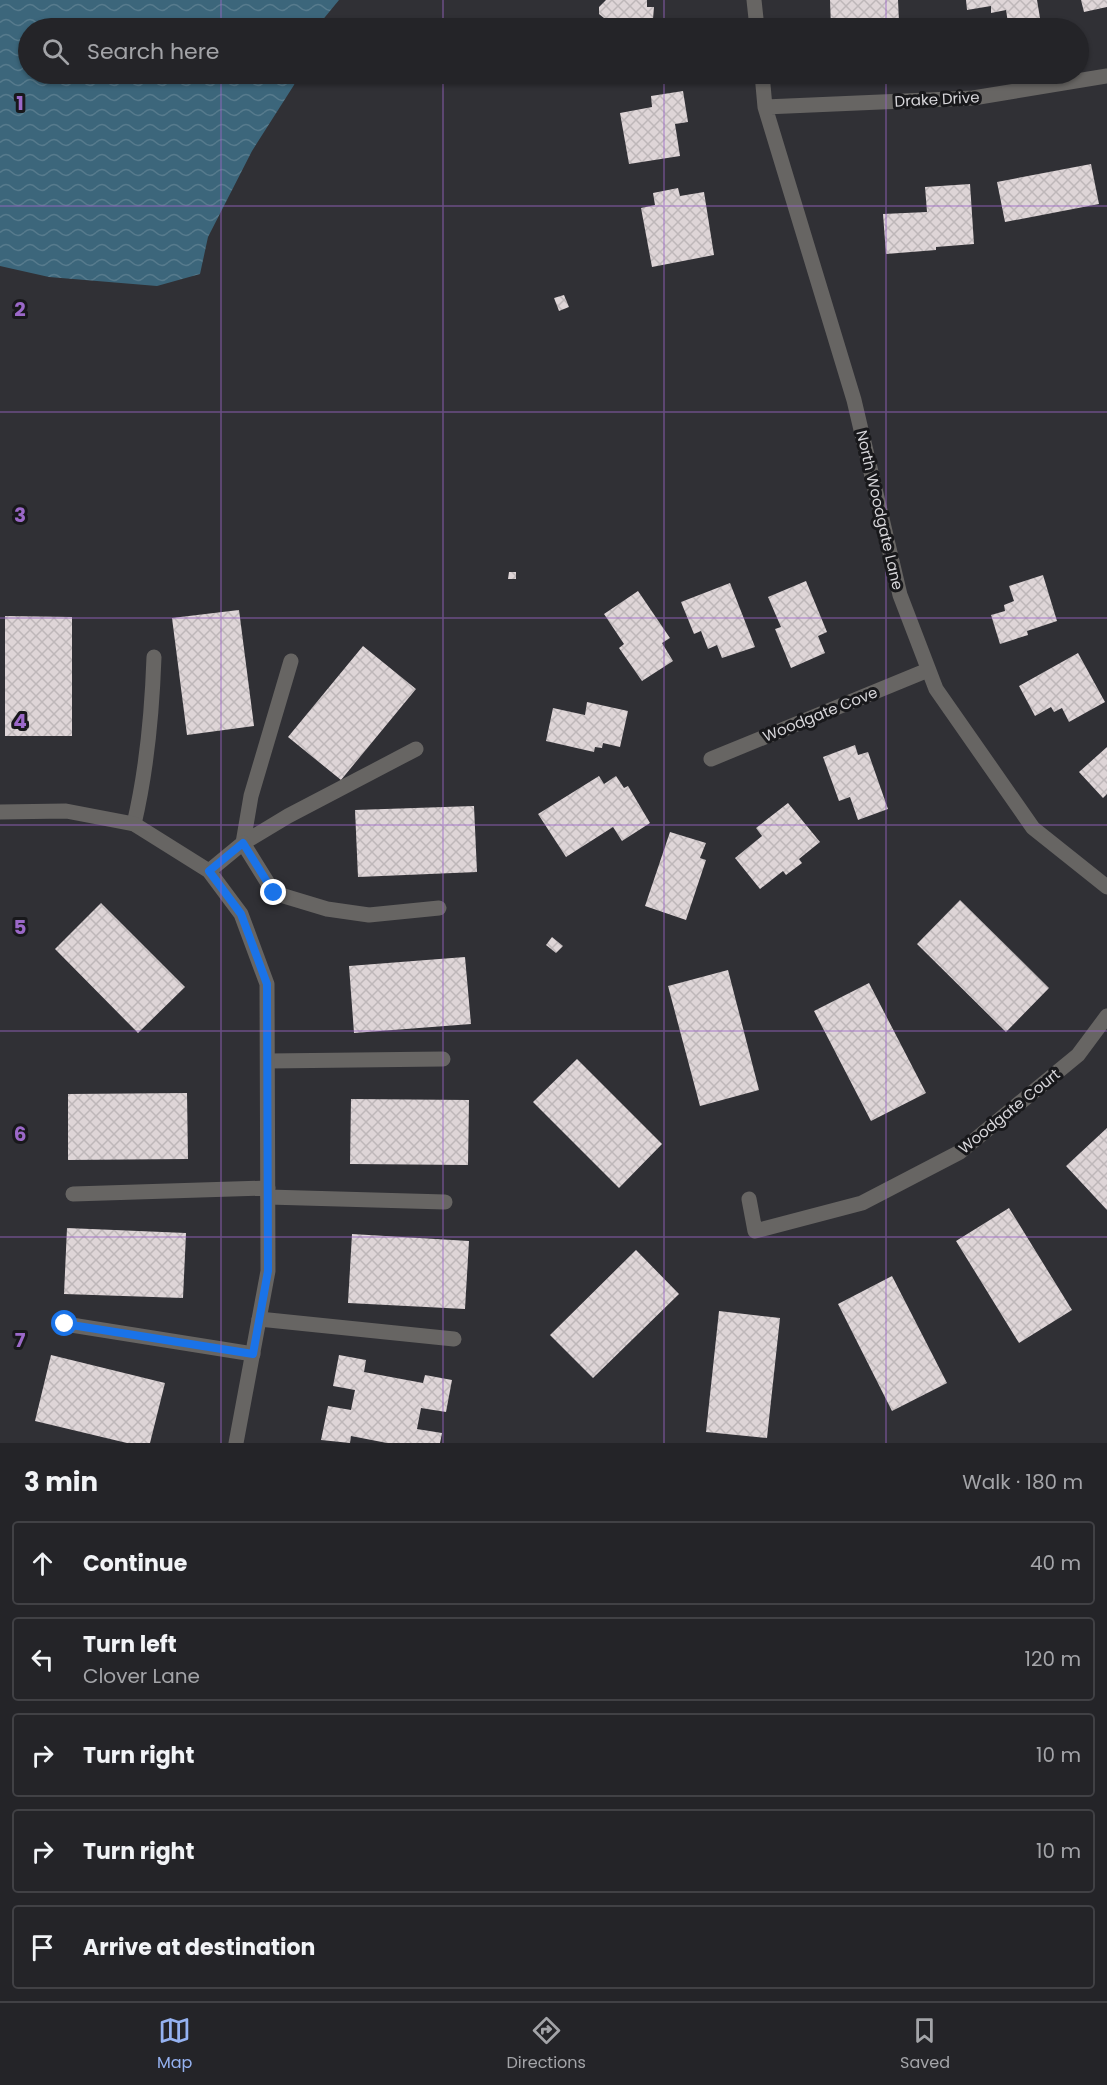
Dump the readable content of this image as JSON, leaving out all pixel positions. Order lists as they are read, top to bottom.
{
  "streets": {
    "street": [
      "Drake Drive",
      "North Woodgate Lane",
      "Woodgate Cove",
      "Woodgate Court"
    ]
  },
  "crossings": [
    ["Drake Drive", "North Woodgate Lane"],
    ["North Woodgate Lane", "Woodgate Cove"]
  ],
  "page": {
    "search": "Search here",
    "heading": ["3 min", "Walk · 180 m"],
    "list": [
      ["Continue", "40 m"],
      ["Turn left", "Clover Lane", "120 m"],
      ["Turn right", "10 m"],
      ["Turn right", "10 m"],
      "Arrive at destination"
    ],
    "nav": ["Map", "Directions", "Saved"]
  },
  "grid": {
    "rows": [
      "1",
      "2",
      "3",
      "4",
      "5",
      "6",
      "7"
    ]
  }
}
